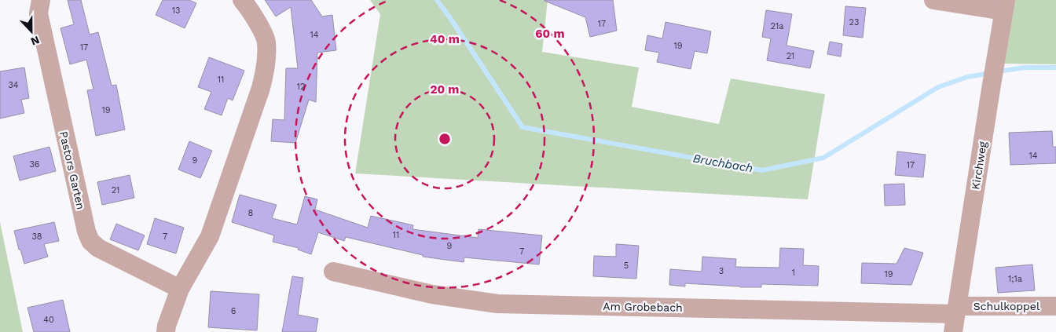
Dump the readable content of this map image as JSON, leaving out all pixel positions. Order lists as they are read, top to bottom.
{
  "streets": {
    "street": [
      "Kirchweg",
      "Pastors Garten",
      "Schulkoppel",
      "Am Grobebach"
    ]
  },
  "crossings": [
    ["Kirchweg", "Schulkoppel"],
    ["Kirchweg", "Am Grobebach"],
    ["Schulkoppel", "Am Grobebach"]
  ],
  "water": ["Bruchbach"],
  "house_numbers": [
    "13",
    "23",
    "17",
    "21a",
    "14",
    "19",
    "17",
    "21",
    "11",
    "34",
    "12",
    "19",
    "14",
    "9",
    "36",
    "17",
    "21",
    "8",
    "11",
    "38",
    "7",
    "9",
    "7",
    "5",
    "3",
    "1",
    "19",
    "1;1a",
    "6",
    "40"
  ],
  "north": "bottom",
  "rings": ["60 m", "40 m", "20 m"]
}
